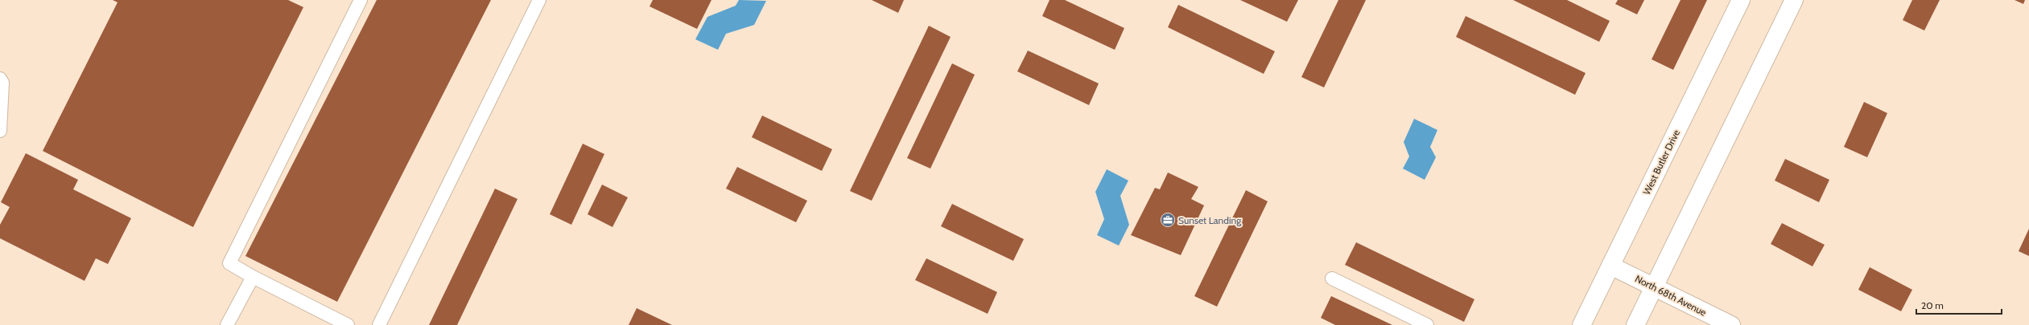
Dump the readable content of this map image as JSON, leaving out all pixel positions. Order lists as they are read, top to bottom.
{
  "streets": {
    "street": ["West Butler Drive", "North 68th Avenue"]
  },
  "crossings": [
    ["West Butler Drive", "North 68th Avenue"]
  ],
  "places": {
    "office": ["Sunset Landing"]
  },
  "scale_bar": "20 m"
}
